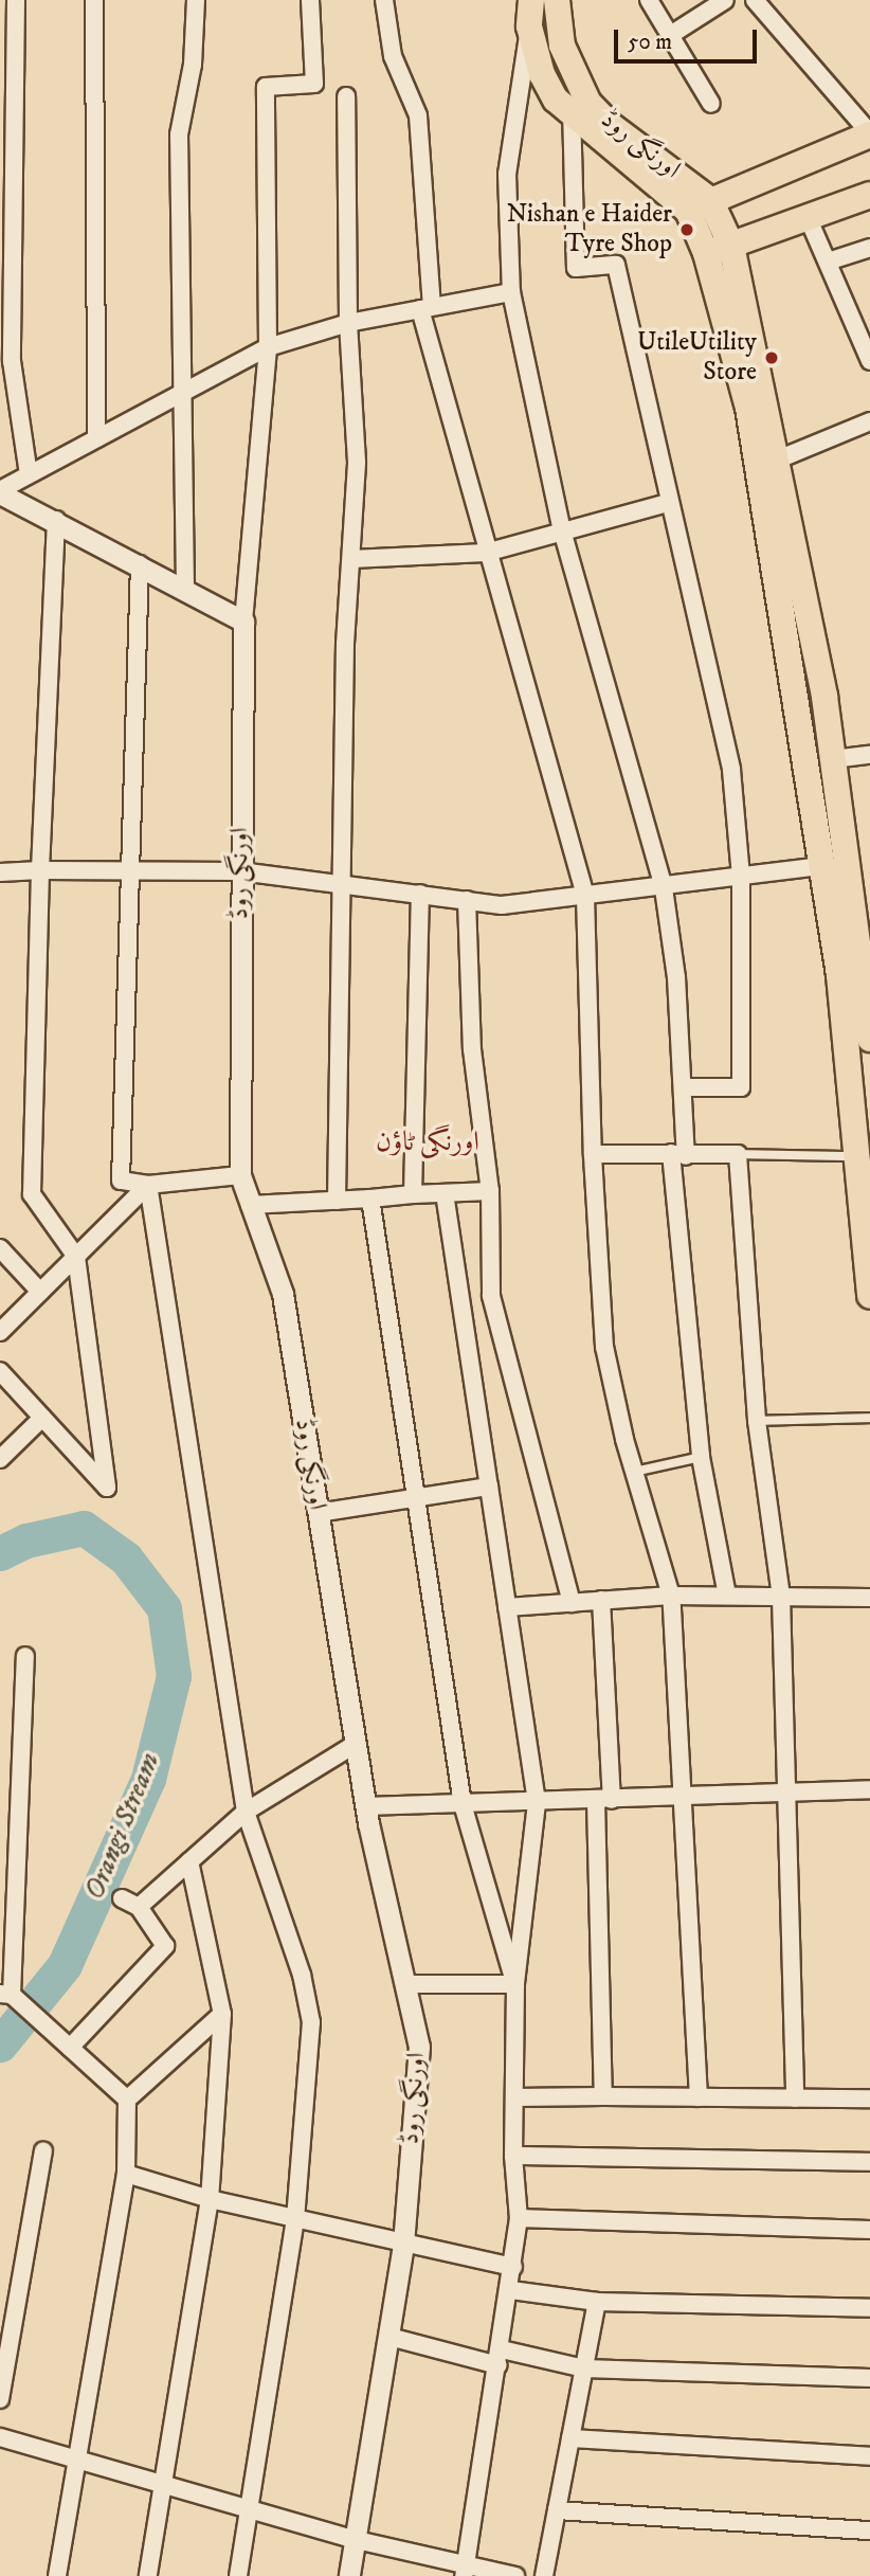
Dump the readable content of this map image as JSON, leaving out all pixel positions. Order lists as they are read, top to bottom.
{
  "streets": {
    "main road": ["اورنگی روڈ"]
  },
  "districts": ["اورنگی ٹاؤن"],
  "water": ["Orangi Stream"],
  "places": ["Nishan e Haider Tyre Shop", "UtileUtility Store"],
  "scale_bar": "50 m"
}
